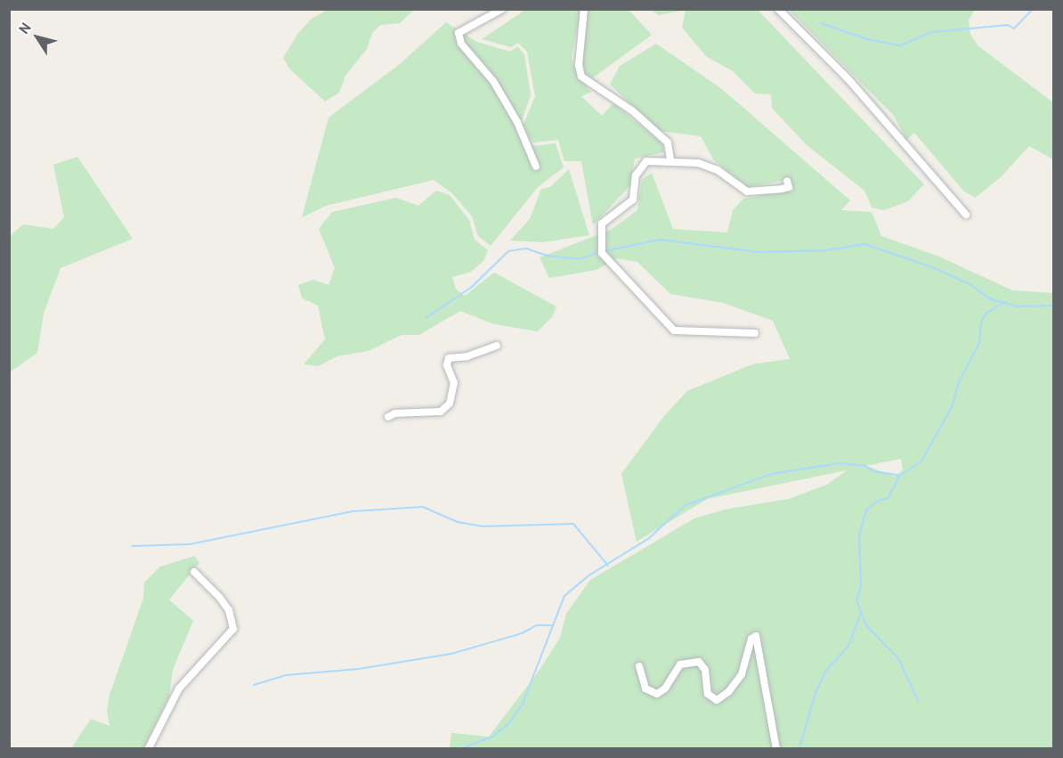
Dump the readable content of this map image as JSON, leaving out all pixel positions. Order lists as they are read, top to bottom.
{
  "north": "top left"
}
